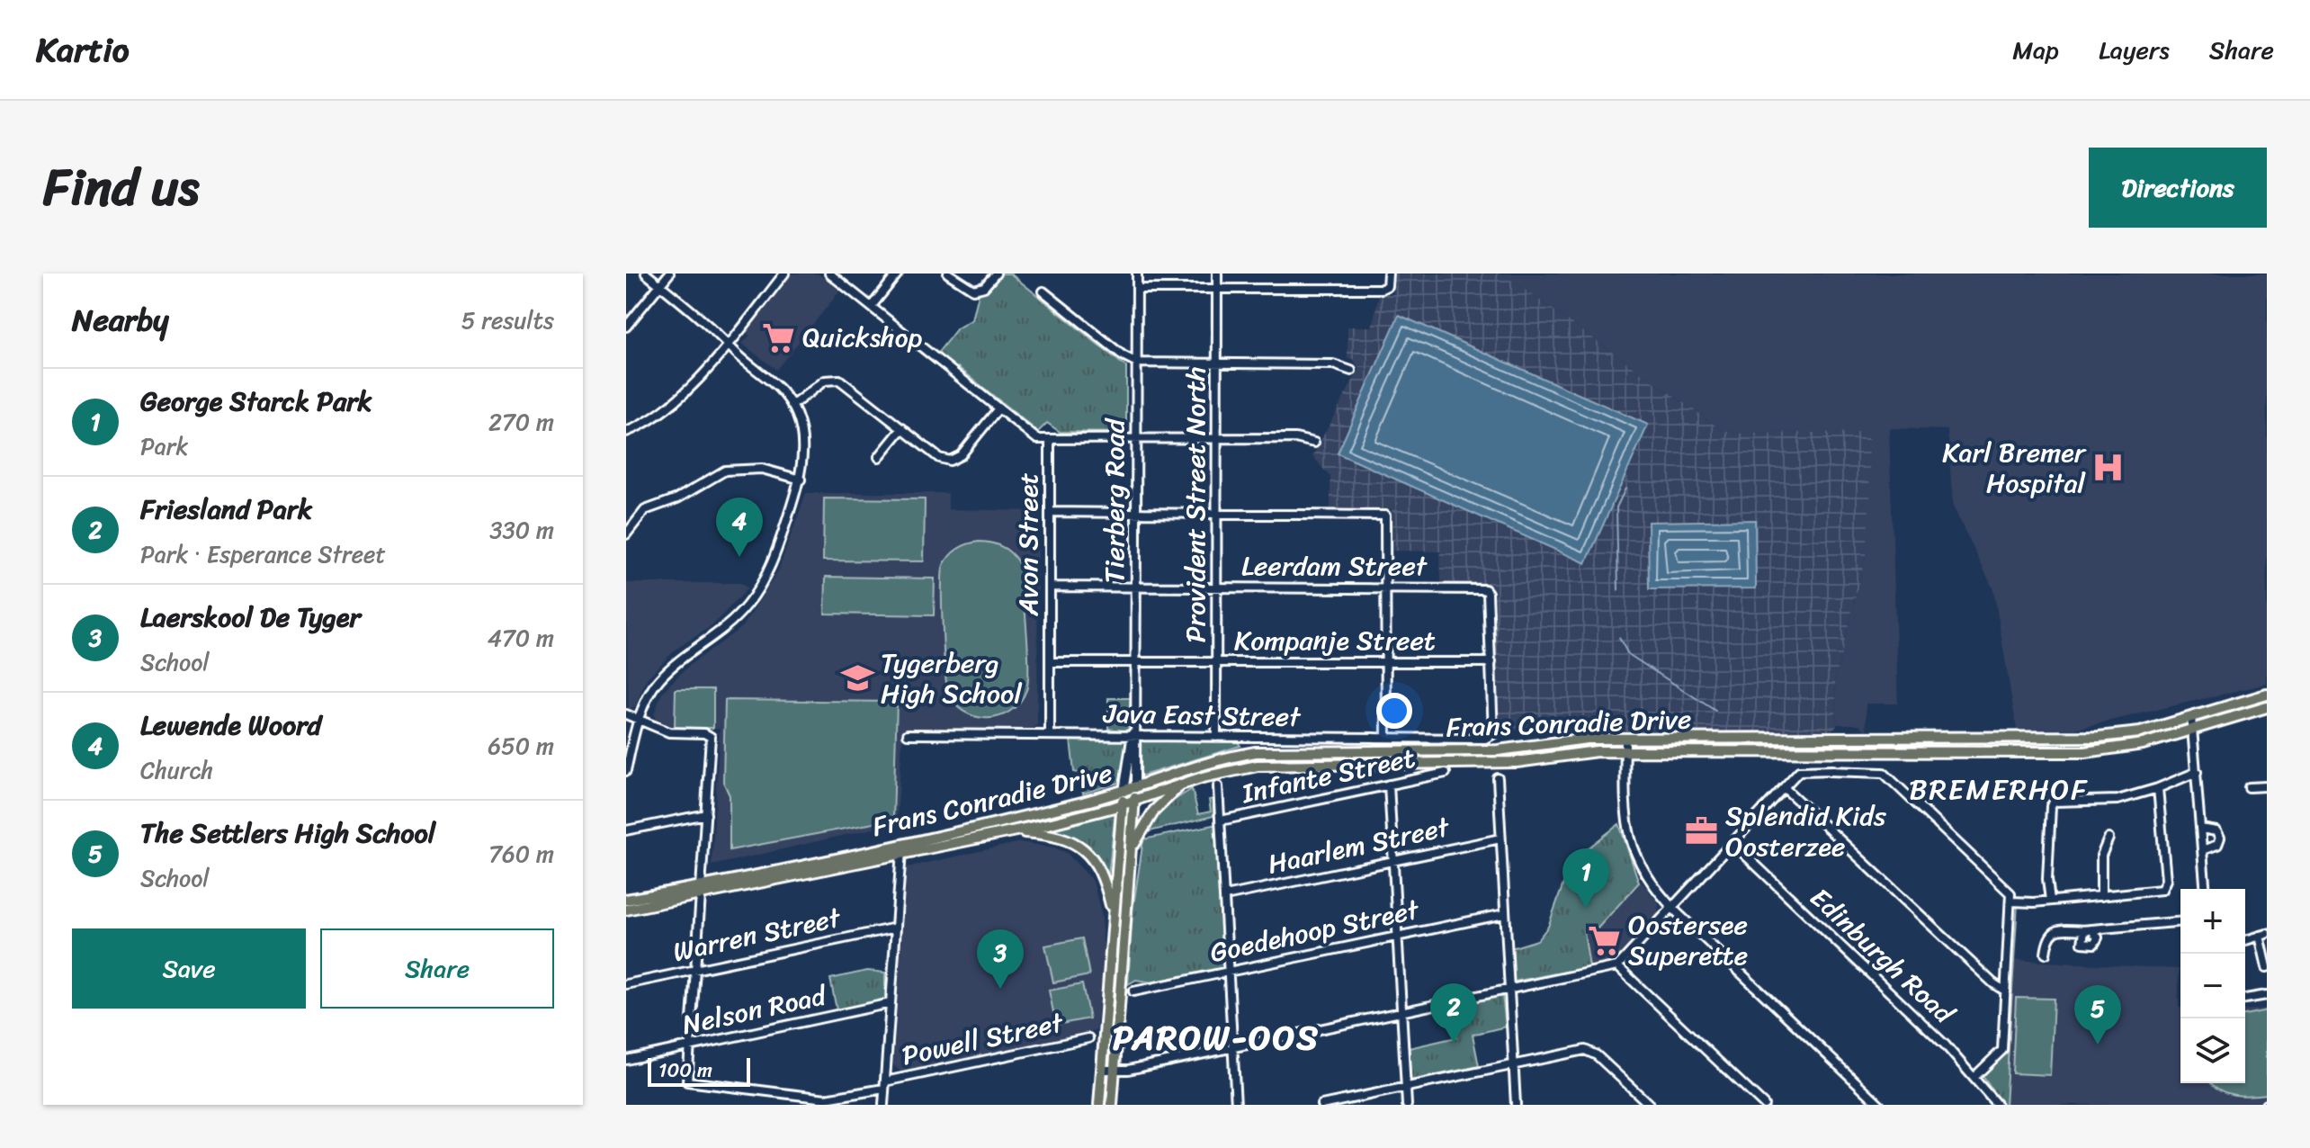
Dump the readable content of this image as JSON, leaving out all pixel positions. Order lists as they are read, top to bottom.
{
  "streets": {
    "main road": ["Tierberg Road", "Frans Conradie Drive"],
    "street": [
      "Provident Street North",
      "Avon Street",
      "Leerdam Street",
      "Kompanje Street",
      "Java East Street",
      "Infante Street",
      "Haarlem Street",
      "Goedehoop Street",
      "Warren Street",
      "Edinburgh Road",
      "Nelson Road",
      "Powell Street"
    ]
  },
  "crossings": [
    ["Tierberg Road", "Leerdam Street"],
    ["Tierberg Road", "Kompanje Street"],
    ["Tierberg Road", "Java East Street"],
    ["Tierberg Road", "Frans Conradie Drive"],
    ["Provident Street North", "Leerdam Street"],
    ["Provident Street North", "Kompanje Street"],
    ["Provident Street North", "Java East Street"],
    ["Avon Street", "Leerdam Street"],
    ["Avon Street", "Kompanje Street"],
    ["Avon Street", "Java East Street"],
    ["Leerdam Street", "Kompanje Street"],
    ["Leerdam Street", "Java East Street"],
    ["Kompanje Street", "Java East Street"],
    ["Nelson Road", "Powell Street"]
  ],
  "districts": ["BREMERHOF", "PAROW-OOS"],
  "places": {
    "supermarket": ["Quickshop", "Oostersee Superette"],
    "hospital": ["Karl Bremer Hospital"],
    "school or university": ["Tygerberg High School"],
    "office": ["Splendid Kids Oosterzee"]
  },
  "scale_bar": "100 m",
  "page": {
    "header": "Kartio",
    "nav": ["Map", "Layers", "Share"],
    "title": "Find us",
    "buttons": [
      "Directions",
      ["Save", "Share"]
    ],
    "heading": ["Nearby", "5 results"],
    "list": [
      {
        "mark": "1",
        "name": "George Starck Park",
        "note": "Park",
        "value": "270 m"
      },
      {
        "mark": "2",
        "name": "Friesland Park",
        "note": "Park · Esperance Street",
        "value": "330 m"
      },
      {
        "mark": "3",
        "name": "Laerskool De Tyger",
        "note": "School",
        "value": "470 m"
      },
      {
        "mark": "4",
        "name": "Lewende Woord",
        "note": "Church",
        "value": "650 m"
      },
      {
        "mark": "5",
        "name": "The Settlers High School",
        "note": "School",
        "value": "760 m"
      }
    ],
    "pins": [
      "4",
      "1",
      "3",
      "2",
      "5"
    ],
    "map_buttons": ["+", "−"],
    "scale": "100 m"
  }
}
